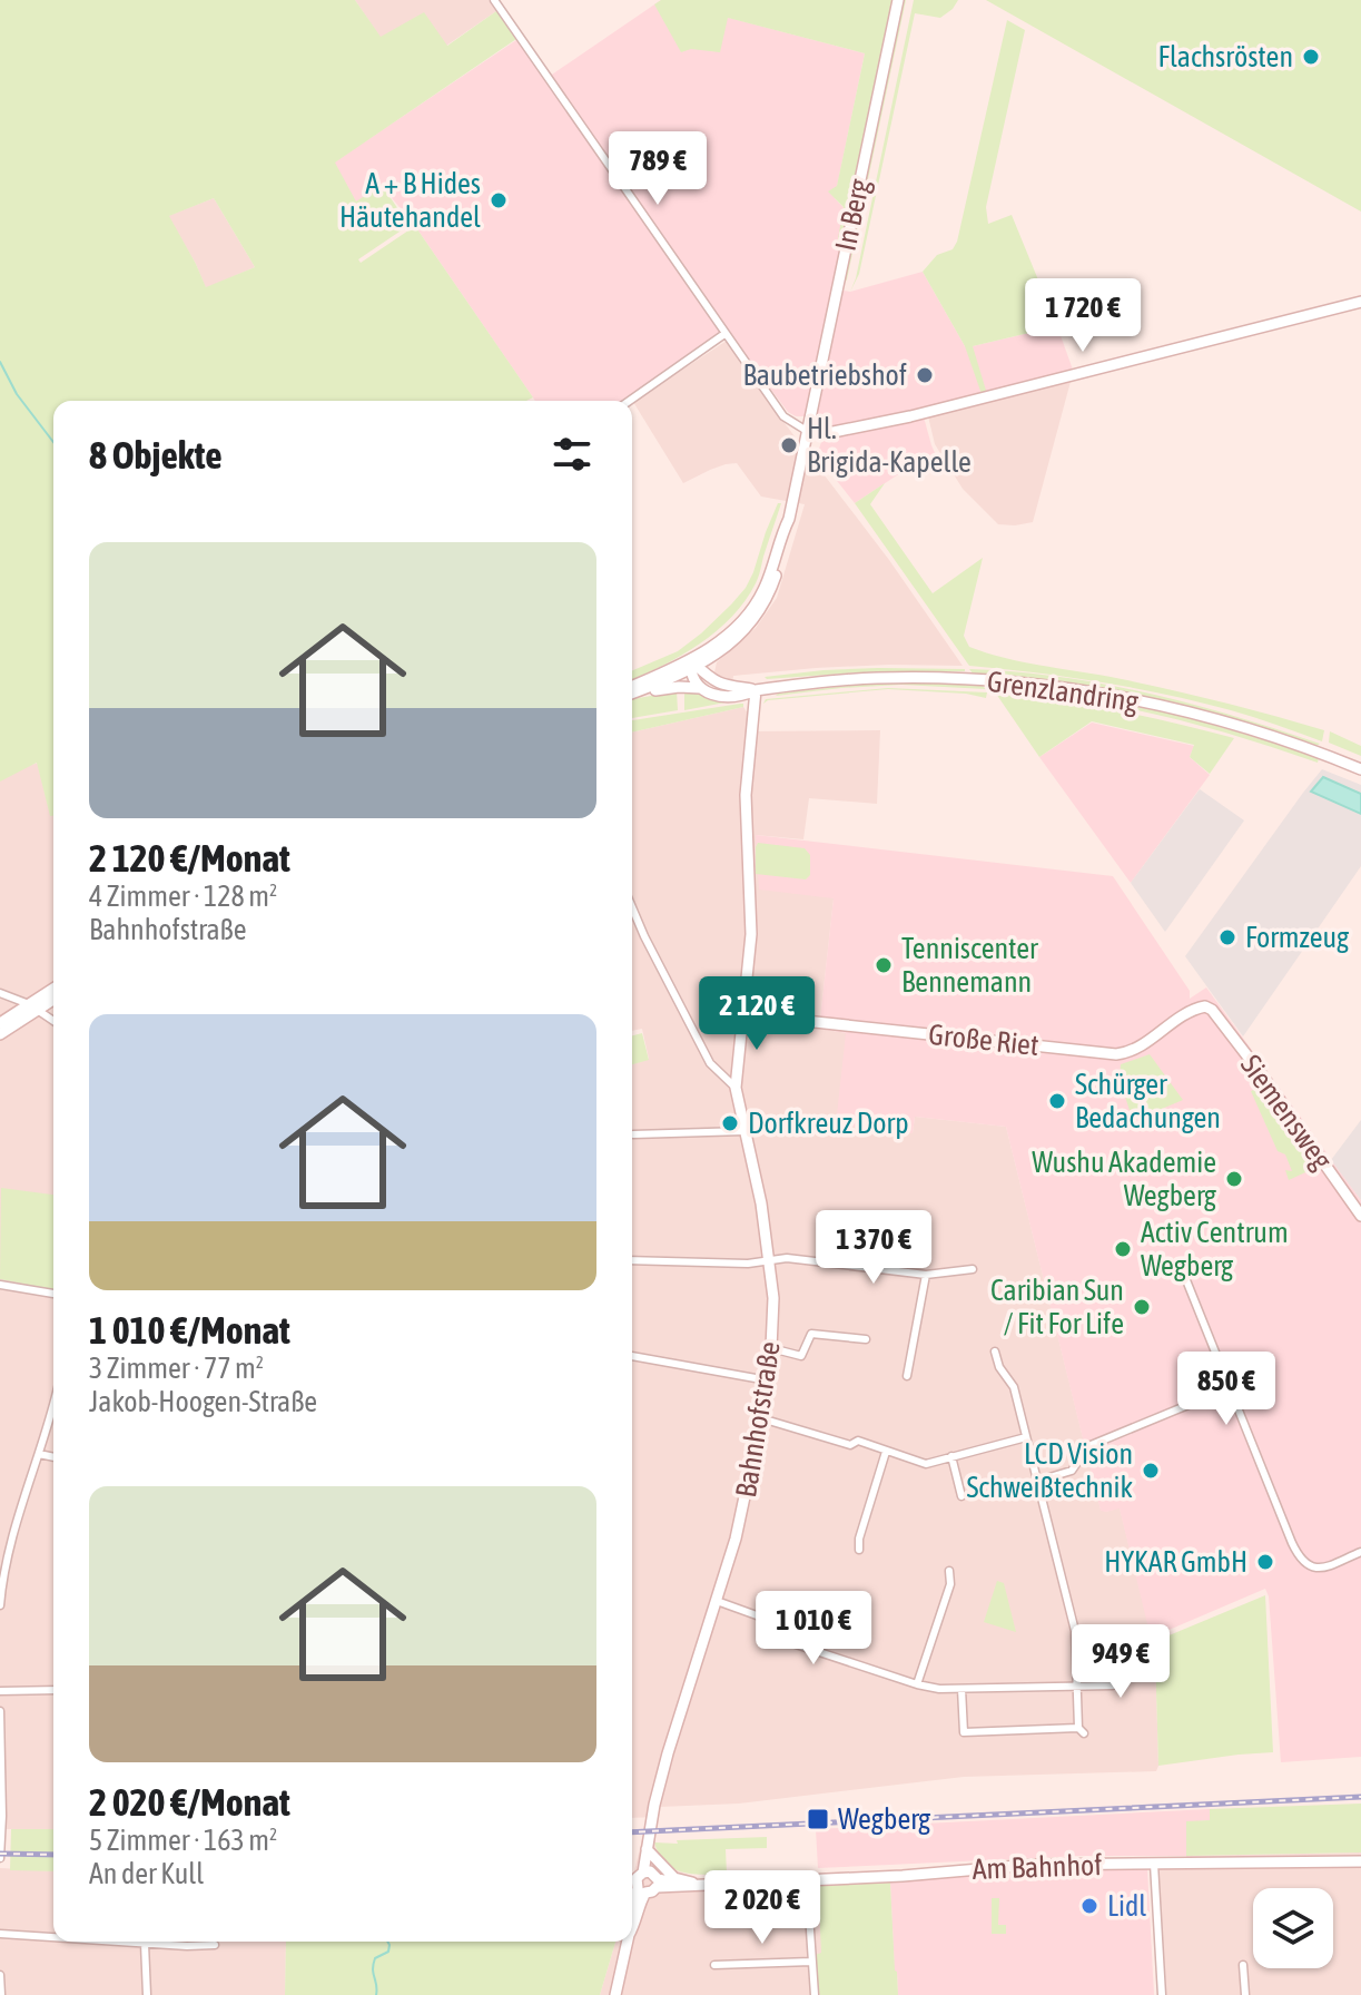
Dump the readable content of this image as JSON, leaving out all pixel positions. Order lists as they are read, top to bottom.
{
  "streets": {
    "street": [
      "In Berg",
      "Grenzlandring",
      "Große Riet",
      "Siemensweg",
      "Bahnhofstraße",
      "Am Bahnhof"
    ]
  },
  "crossings": [
    ["In Berg", "Grenzlandring"],
    ["Grenzlandring", "Bahnhofstraße"],
    ["Große Riet", "Siemensweg"],
    ["Große Riet", "Bahnhofstraße"],
    ["Bahnhofstraße", "Am Bahnhof"]
  ],
  "places": {
    "other": [
      "Flachsrösten",
      "A + B Hides Häutehandel",
      "Baubetriebshof",
      "Hl. Brigida-Kapelle",
      "Formzeug",
      "Tenniscenter Bennemann",
      "Schürger Bedachungen",
      "Dorfkreuz Dorp",
      "Wushu Akademie Wegberg",
      "Activ Centrum Wegberg",
      "Caribian Sun / Fit For Life",
      "LCD Vision Schweißtechnik",
      "HYKAR GmbH",
      "Lidl"
    ],
    "transit": ["Wegberg"]
  },
  "page": {
    "price": [
      "789 €",
      "1 720 €",
      "2 120 €",
      "1 370 €",
      "850 €",
      "1 010 €",
      "949 €",
      "2 020 €"
    ],
    "heading": "8 Objekte",
    "list": [
      {
        "name": "2 120 €/Monat",
        "note": "4 Zimmer · 128 m² · Bahnhofstraße"
      },
      {
        "name": "1 010 €/Monat",
        "note": "3 Zimmer · 77 m² · Jakob-Hoogen-Straße"
      },
      {
        "name": "2 020 €/Monat",
        "note": "5 Zimmer · 163 m² · An der Kull"
      }
    ]
  }
}
